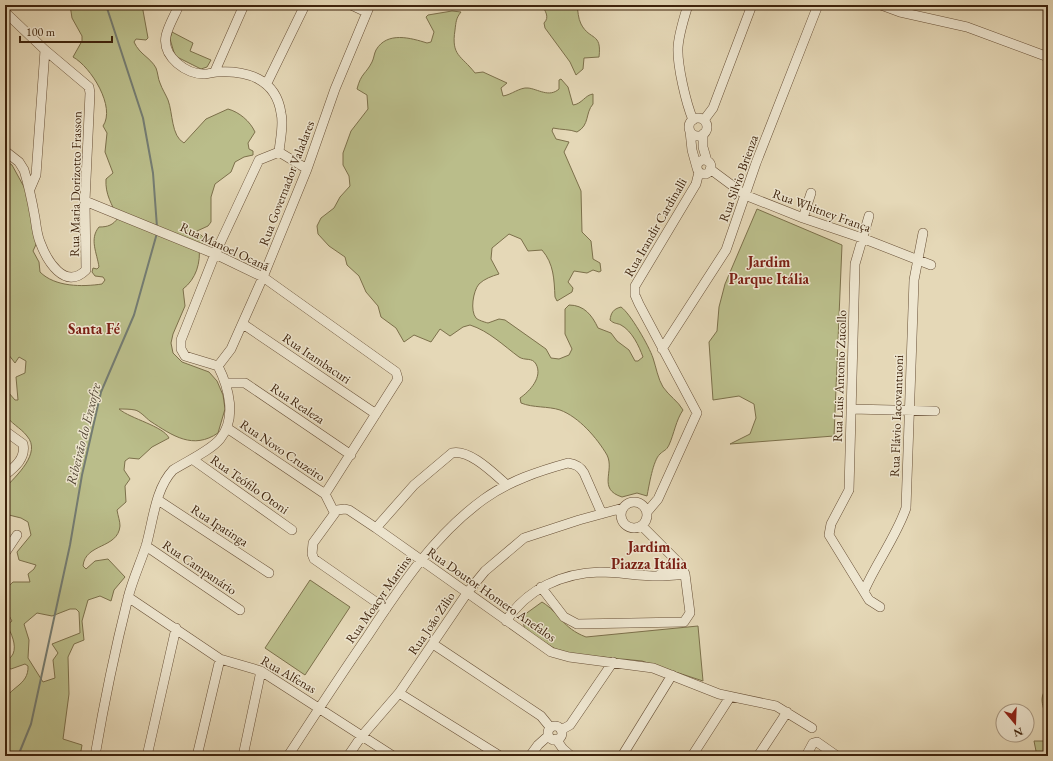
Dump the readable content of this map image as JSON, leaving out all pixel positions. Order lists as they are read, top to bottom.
{
  "streets": {
    "street": [
      "Rua Silvio Brienza",
      "Rua Governador Valadares",
      "Rua Maria Dorizotto Frasson",
      "Rua Whitney França",
      "Rua Irandir Cardinalli",
      "Rua Manoel Ocanã",
      "Rua Itambacuri",
      "Rua Luis Antonio Zucollo",
      "Rua Realeza",
      "Rua Flávio Iacovantuoni",
      "Rua Novo Cruzeiro",
      "Rua Teófilo Otoni",
      "Rua Ipatinga",
      "Rua Campanário",
      "Rua Doutor Homero Anefalos",
      "Rua Moacyr Martins",
      "Rua João Zilio",
      "Rua Alfenas"
    ]
  },
  "crossings": [
    ["Rua Silvio Brienza", "Rua Whitney França"],
    ["Rua Silvio Brienza", "Rua Irandir Cardinalli"],
    ["Rua Governador Valadares", "Rua Manoel Ocanã"],
    ["Rua Governador Valadares", "Rua Itambacuri"],
    ["Rua Maria Dorizotto Frasson", "Rua Manoel Ocanã"],
    ["Rua Whitney França", "Rua Luis Antonio Zucollo"],
    ["Rua Whitney França", "Rua Flávio Iacovantuoni"],
    ["Rua Manoel Ocanã", "Rua Itambacuri"],
    ["Rua Luis Antonio Zucollo", "Rua Flávio Iacovantuoni"],
    ["Rua Doutor Homero Anefalos", "Rua Moacyr Martins"],
    ["Rua Doutor Homero Anefalos", "Rua João Zilio"],
    ["Rua Moacyr Martins", "Rua João Zilio"],
    ["Rua Moacyr Martins", "Rua Alfenas"],
    ["Rua João Zilio", "Rua Alfenas"]
  ],
  "districts": ["Jardim Parque Itália", "Santa Fé", "Jardim Piazza Itália"],
  "water": ["Ribeirão do Enxofre"],
  "scale_bar": "100 m",
  "north": "bottom"
}
